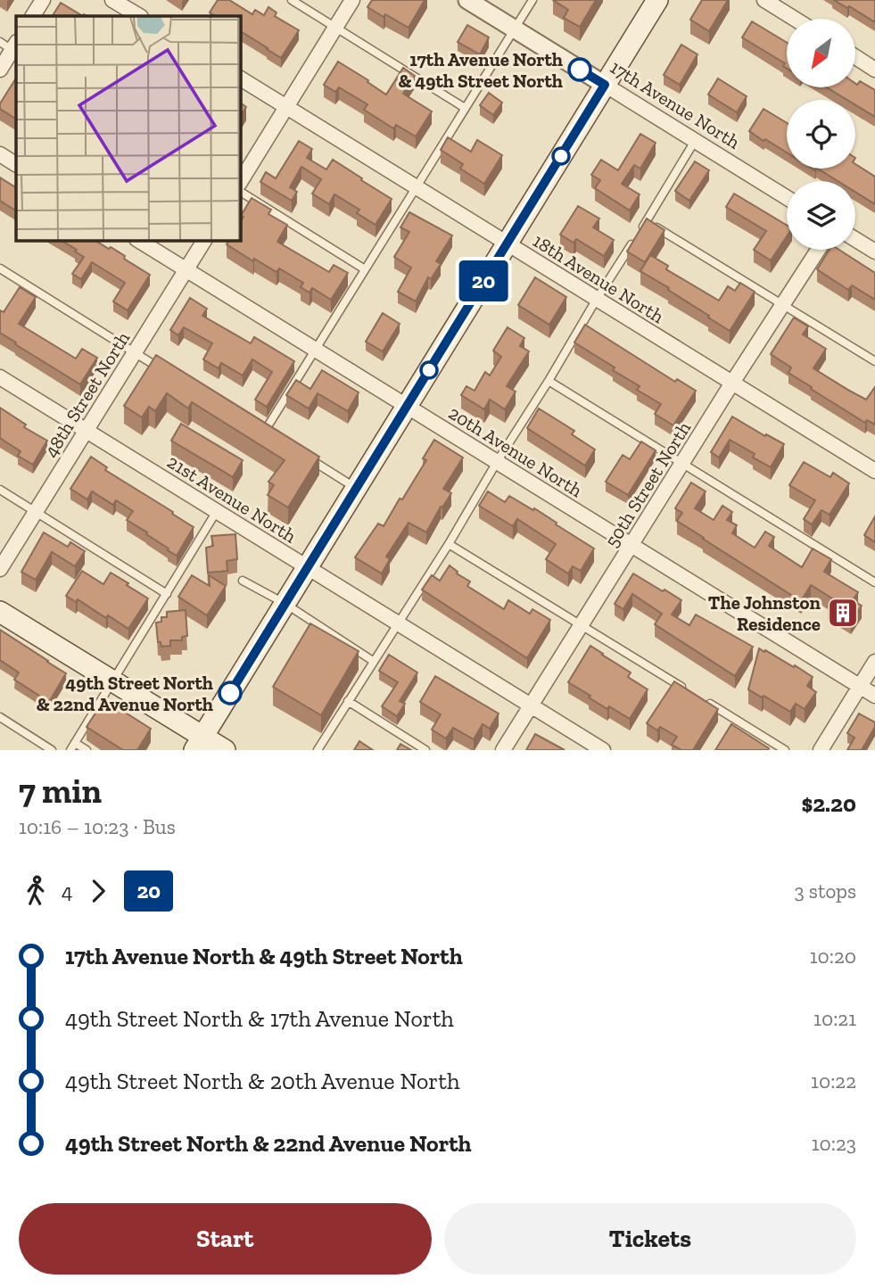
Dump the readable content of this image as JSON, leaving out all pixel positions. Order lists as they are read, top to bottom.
{
  "streets": {
    "street": [
      "17th Avenue North",
      "18th Avenue North",
      "48th Street North",
      "20th Avenue North",
      "50th Street North",
      "21st Avenue North"
    ]
  },
  "crossings": [
    ["18th Avenue North", "50th Street North"],
    ["48th Street North", "20th Avenue North"],
    ["48th Street North", "21st Avenue North"],
    ["20th Avenue North", "50th Street North"],
    ["50th Street North", "21st Avenue North"]
  ],
  "places": {
    "other": ["17th Avenue North & 49th Street North", "49th Street North & 22nd Avenue North"],
    "building": ["The Johnston Residence"]
  },
  "lines": ["bus line 20"],
  "north": "bottom left",
  "page": {
    "on_map": "20",
    "heading": ["7 min", "10:16 – 10:23 · Bus", "$2.20"],
    "legs": ["4", "20", "3 stops"],
    "list": [
      {
        "name": "17th Avenue North & 49th Street North",
        "value": "10:20"
      },
      {
        "name": "49th Street North & 17th Avenue North",
        "value": "10:21"
      },
      {
        "name": "49th Street North & 20th Avenue North",
        "value": "10:22"
      },
      {
        "name": "49th Street North & 22nd Avenue North",
        "value": "10:23"
      }
    ],
    "buttons": ["Start", "Tickets"]
  }
}
